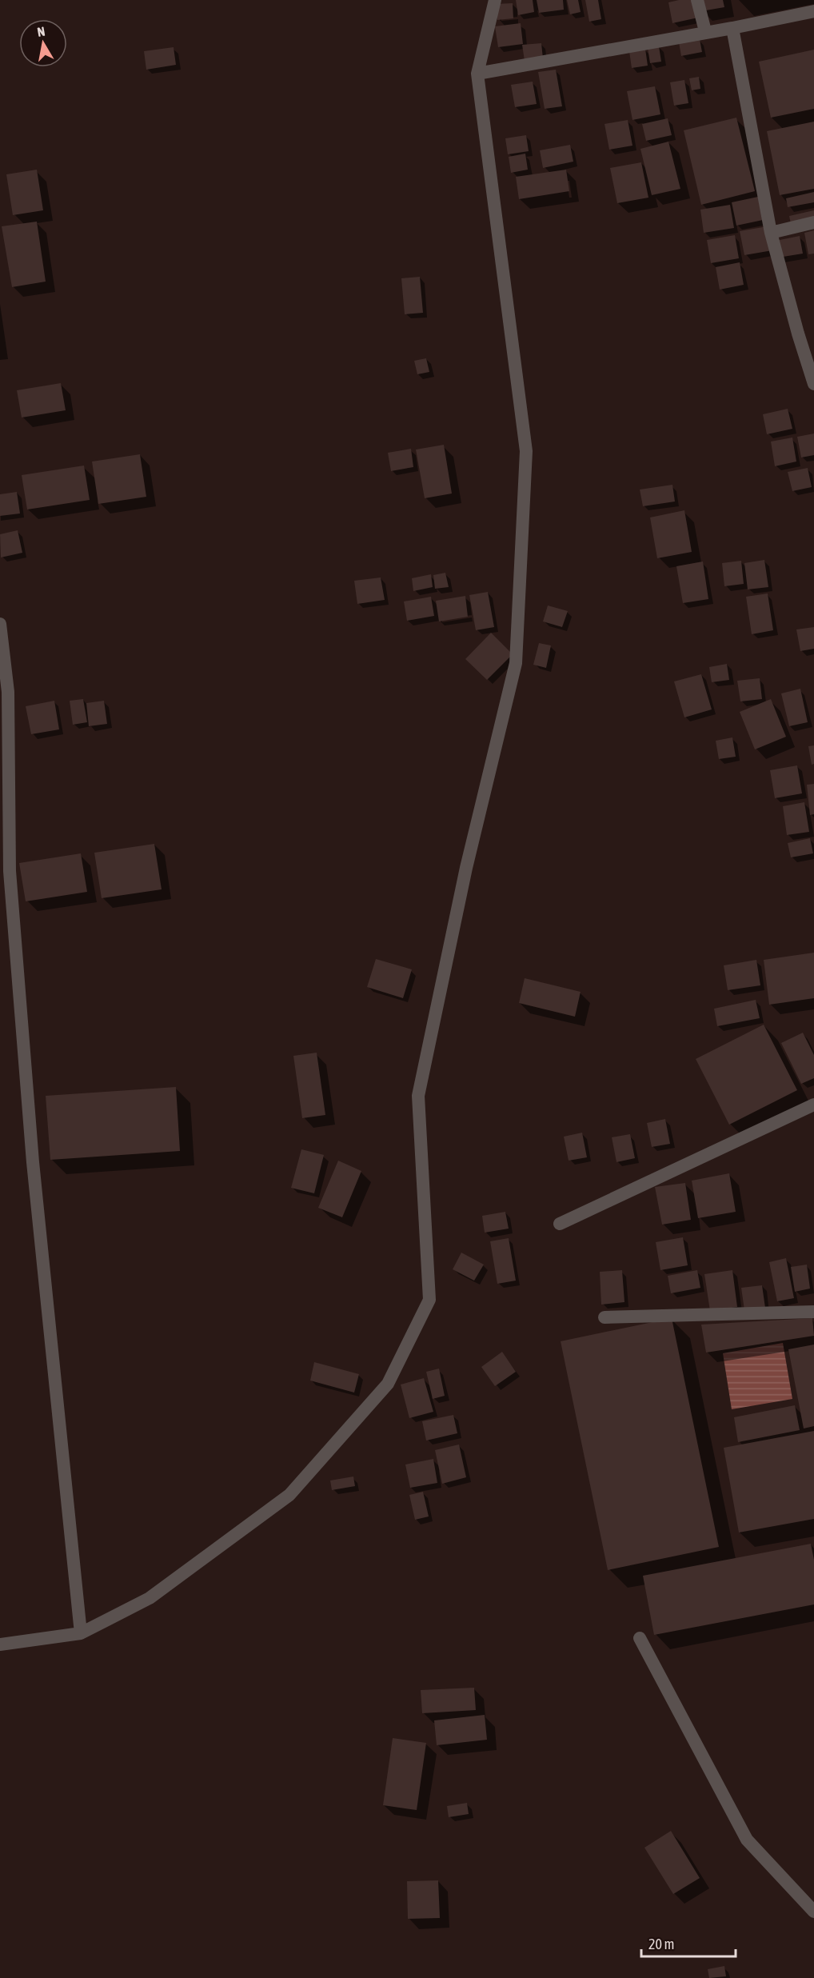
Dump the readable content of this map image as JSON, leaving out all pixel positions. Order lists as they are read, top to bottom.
{
  "scale_bar": "20 m",
  "north": "top"
}
